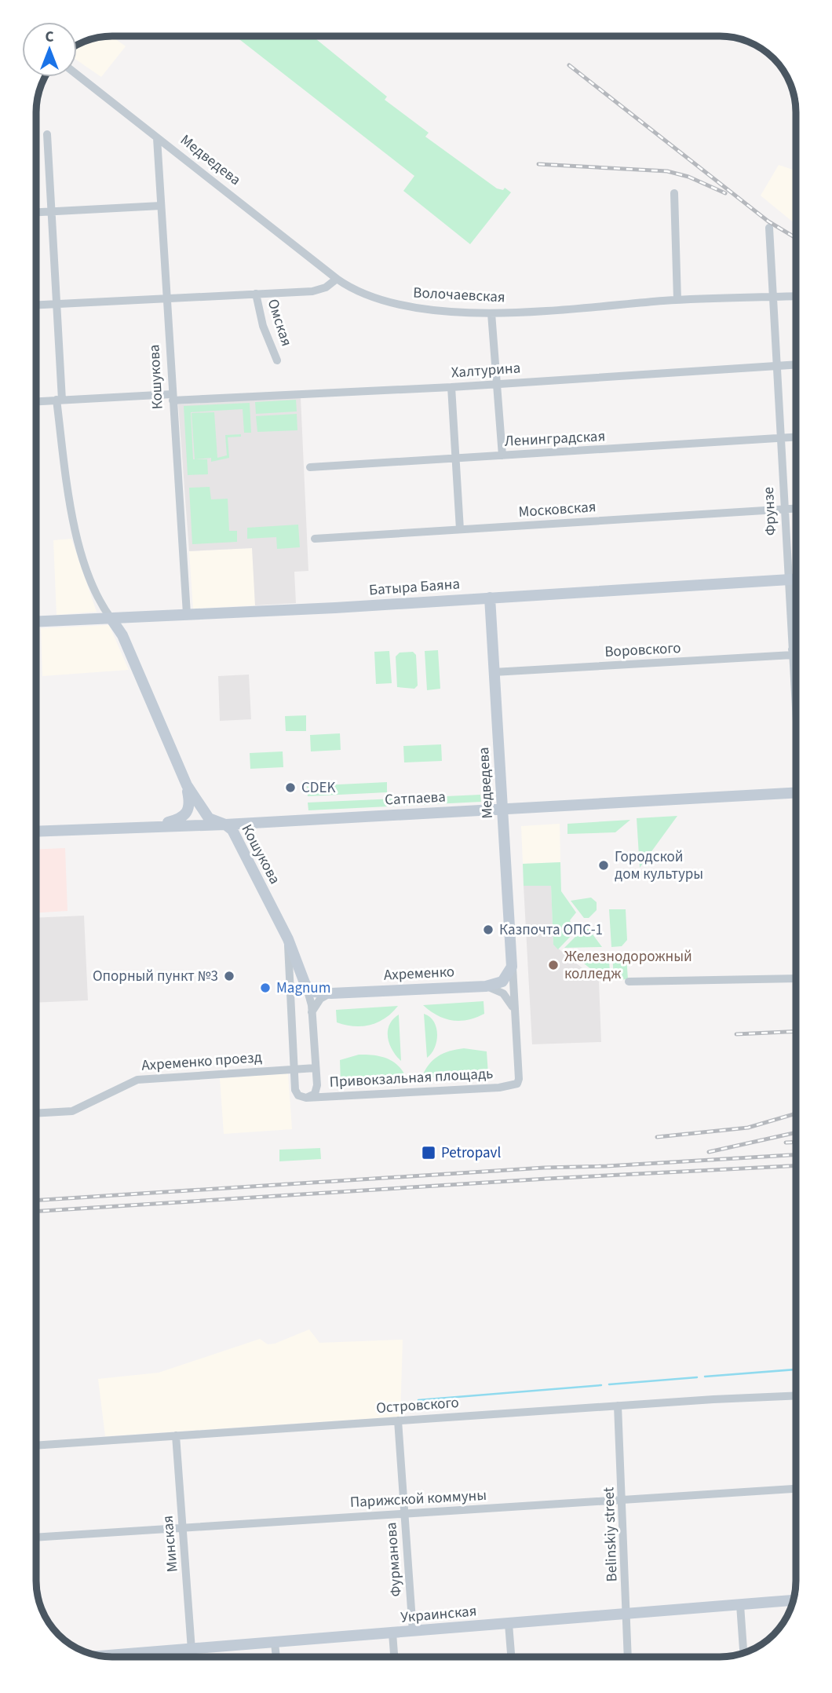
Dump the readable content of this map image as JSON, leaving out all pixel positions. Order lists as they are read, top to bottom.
{
  "streets": {
    "street": [
      "Медведева",
      "Волочаевская",
      "Омская",
      "Халтурина",
      "Кошукова",
      "Ленинградская",
      "Московская",
      "Фрунзе",
      "Батыра Баяна",
      "Воровского",
      "Сатпаева",
      "Ахременко",
      "Ахременко проезд",
      "Привокзальная площадь",
      "Островского",
      "Парижской коммуны",
      "Belinskiy street",
      "Минская",
      "Фурманова",
      "Украинская"
    ]
  },
  "crossings": [
    ["Медведева", "Волочаевская"],
    ["Медведева", "Кошукова"],
    ["Медведева", "Батыра Баяна"],
    ["Медведева", "Воровского"],
    ["Медведева", "Сатпаева"],
    ["Медведева", "Ахременко"],
    ["Волочаевская", "Фрунзе"],
    ["Халтурина", "Кошукова"],
    ["Халтурина", "Фрунзе"],
    ["Кошукова", "Батыра Баяна"],
    ["Кошукова", "Сатпаева"],
    ["Кошукова", "Ахременко"],
    ["Кошукова", "Ахременко проезд"],
    ["Кошукова", "Привокзальная площадь"],
    ["Ленинградская", "Фрунзе"],
    ["Московская", "Фрунзе"],
    ["Фрунзе", "Батыра Баяна"],
    ["Фрунзе", "Воровского"],
    ["Островского", "Belinskiy street"],
    ["Островского", "Минская"],
    ["Островского", "Фурманова"],
    ["Парижской коммуны", "Belinskiy street"],
    ["Парижской коммуны", "Минская"],
    ["Парижской коммуны", "Фурманова"],
    ["Belinskiy street", "Украинская"],
    ["Минская", "Украинская"],
    ["Фурманова", "Украинская"]
  ],
  "places": {
    "other": [
      "CDEK",
      "Городской дом культуры",
      "Казпочта ОПС-1",
      "Железнодорожный колледж",
      "Опорный пункт №3",
      "Magnum"
    ],
    "transit": ["Petropavl"]
  },
  "north": "top"
}
